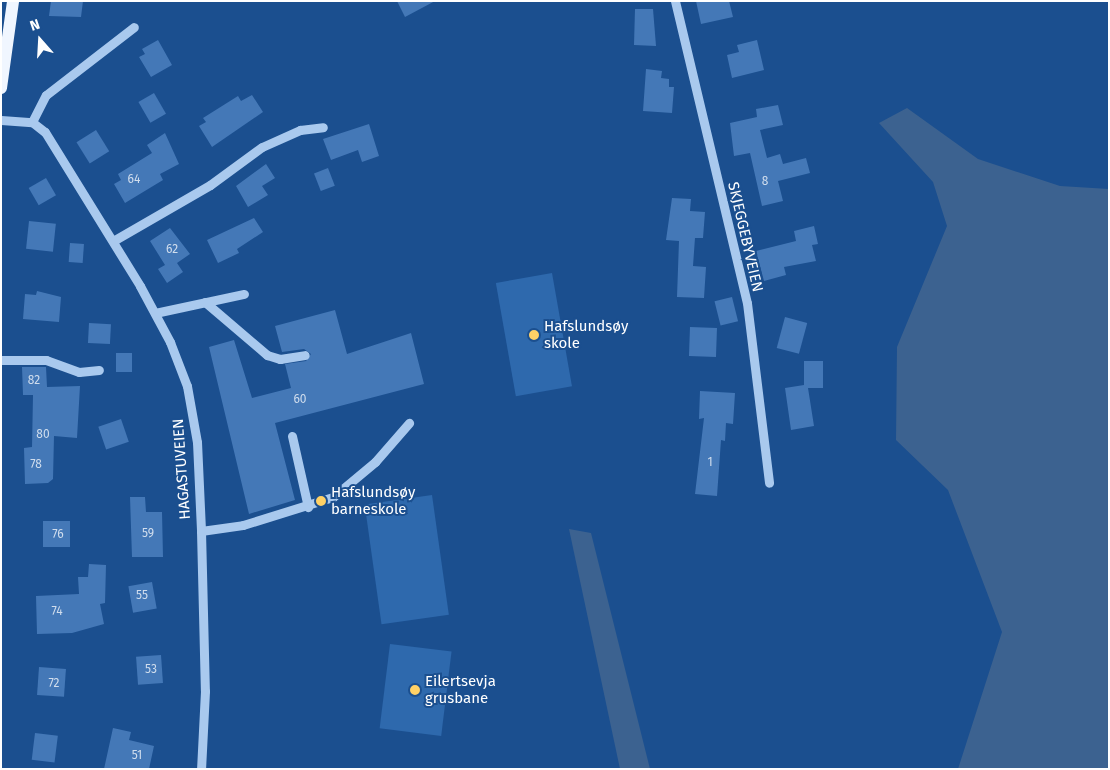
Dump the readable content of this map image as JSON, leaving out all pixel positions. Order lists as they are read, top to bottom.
{
  "streets": {
    "street": ["SKJEGGEBYVEIEN", "HAGASTUVEIEN"]
  },
  "places": ["Hafslundsøy skole", "Hafslundsøy barneskole", "Eilertsevja grusbane"],
  "house_numbers": [
    "64",
    "8",
    "62",
    "82",
    "60",
    "80",
    "1",
    "78",
    "59",
    "76",
    "55",
    "74",
    "53",
    "72",
    "51"
  ],
  "north": "top"
}
